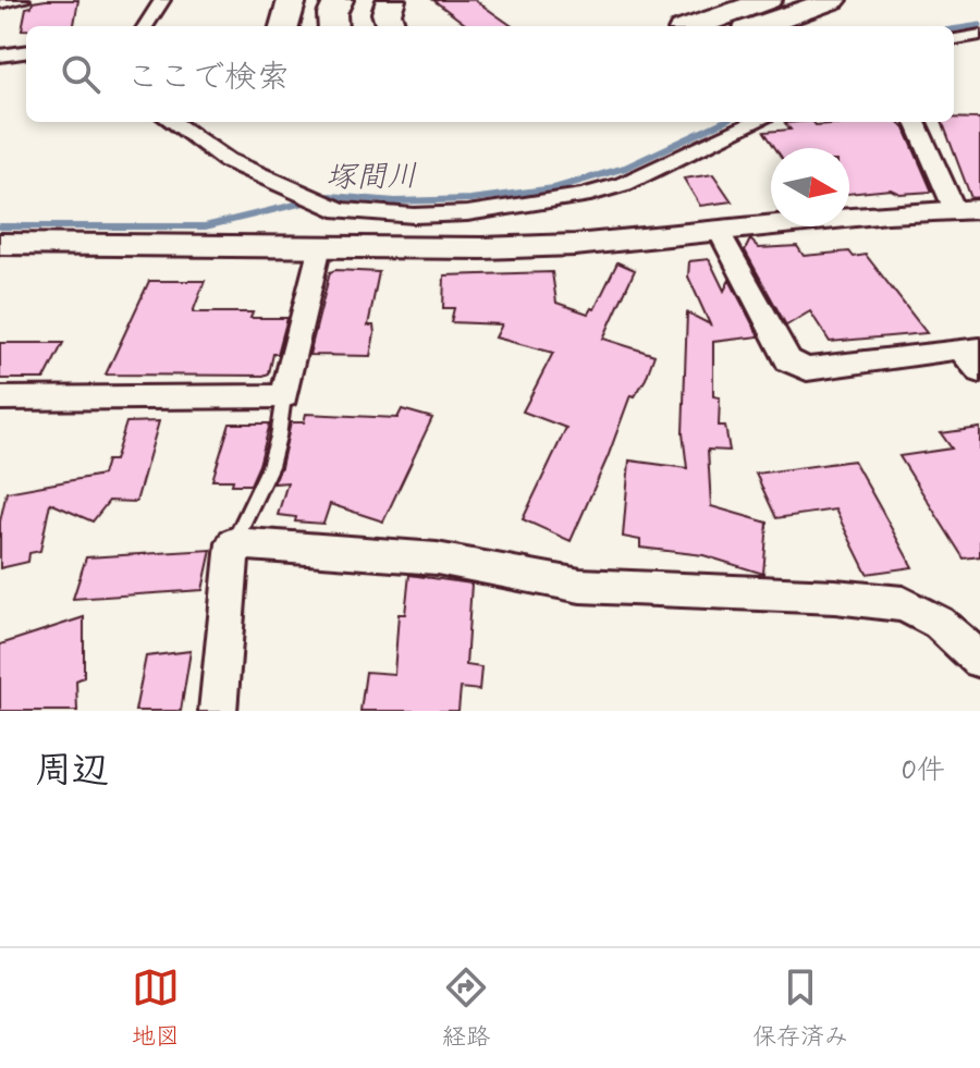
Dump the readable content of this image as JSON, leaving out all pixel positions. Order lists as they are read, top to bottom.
{
  "water": ["塚間川"],
  "north": "right",
  "page": {
    "search": "ここで検索",
    "heading": ["周辺", "0件"],
    "nav": ["地図", "経路", "保存済み"]
  }
}
